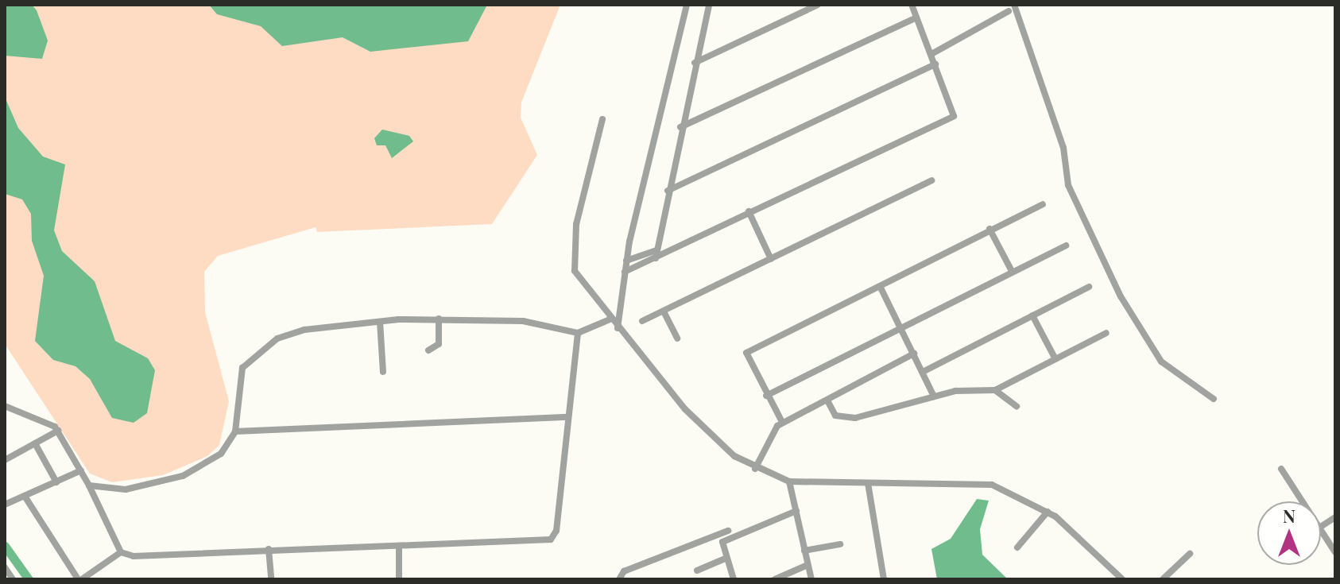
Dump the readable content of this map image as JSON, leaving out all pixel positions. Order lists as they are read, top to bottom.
{
  "north": "top"
}
